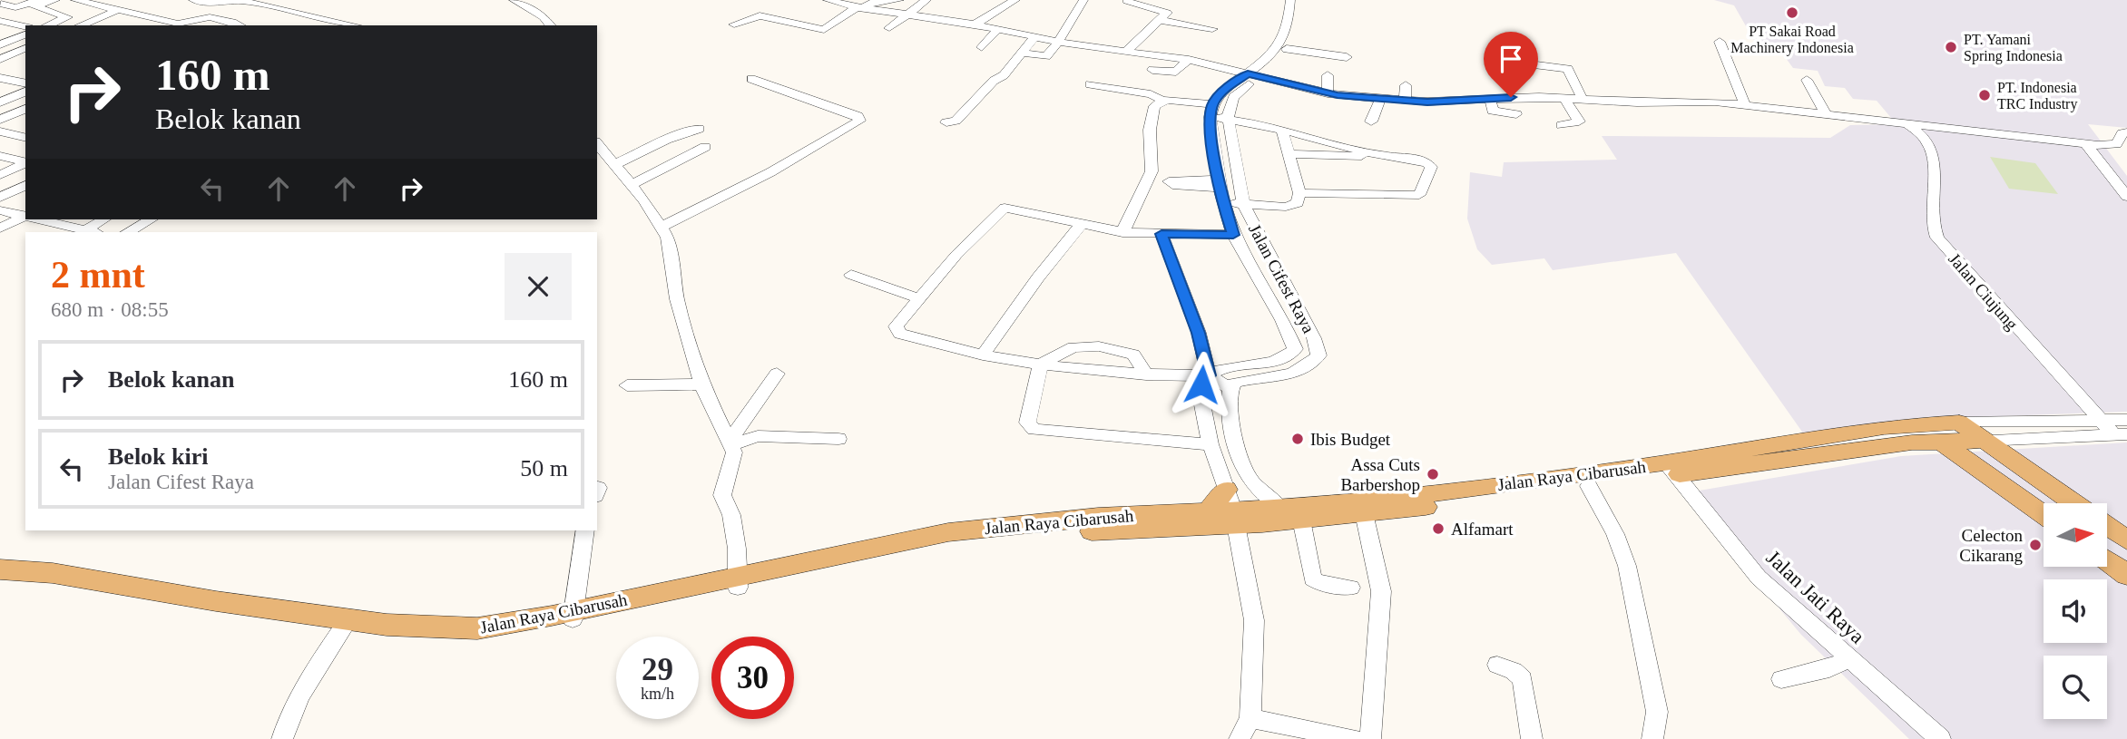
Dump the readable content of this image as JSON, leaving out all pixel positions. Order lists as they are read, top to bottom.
{
  "streets": {
    "main road": ["Jalan Raya Cibarusah"],
    "street": ["Jalan Cifest Raya", "Jalan Ciujung", "Jalan Jati Raya"]
  },
  "crossings": [
    ["Jalan Ciujung", "Jalan Raya Cibarusah"],
    ["Jalan Raya Cibarusah", "Jalan Jati Raya"]
  ],
  "places": [
    "PT Sakai Road Machinery Indonesia",
    "PT. Yamani Spring Indonesia",
    "PT. Indonesia TRC Industry",
    "Ibis Budget",
    "Assa Cuts Barbershop",
    "Alfamart",
    "Celecton Cikarang"
  ],
  "north": "right",
  "page": {
    "turn": ["160 m", "Belok kanan"],
    "heading": ["2 mnt", "680 m · 08:55"],
    "list": [
      {
        "name": "Belok kanan",
        "value": "160 m"
      },
      {
        "name": "Belok kiri",
        "note": "Jalan Cifest Raya",
        "value": "50 m"
      }
    ],
    "speed": "29 km/h",
    "limit": "30"
  }
}
